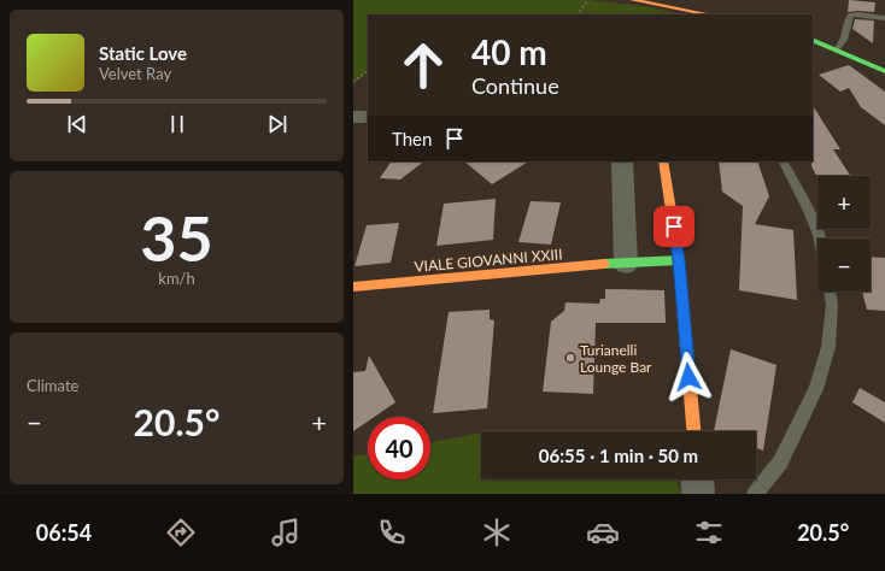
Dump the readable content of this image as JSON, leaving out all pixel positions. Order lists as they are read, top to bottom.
{
  "streets": {
    "street": ["VIALE GIOVANNI XXIII"]
  },
  "places": ["Turianelli Lounge Bar"],
  "page": {
    "turn": ["40 m", "Continue"],
    "song": ["Static Love", "Velvet Ray"],
    "then": "Then",
    "tile": [
      ["35", "km/h"],
      "Climate"
    ],
    "map_buttons": ["+", "−"],
    "heat": ["−", "20.5°", "+"],
    "limit": "40",
    "trip": "06:55 · 1 min · 50 m",
    "tabs": ["06:54", "20.5°"]
  }
}
